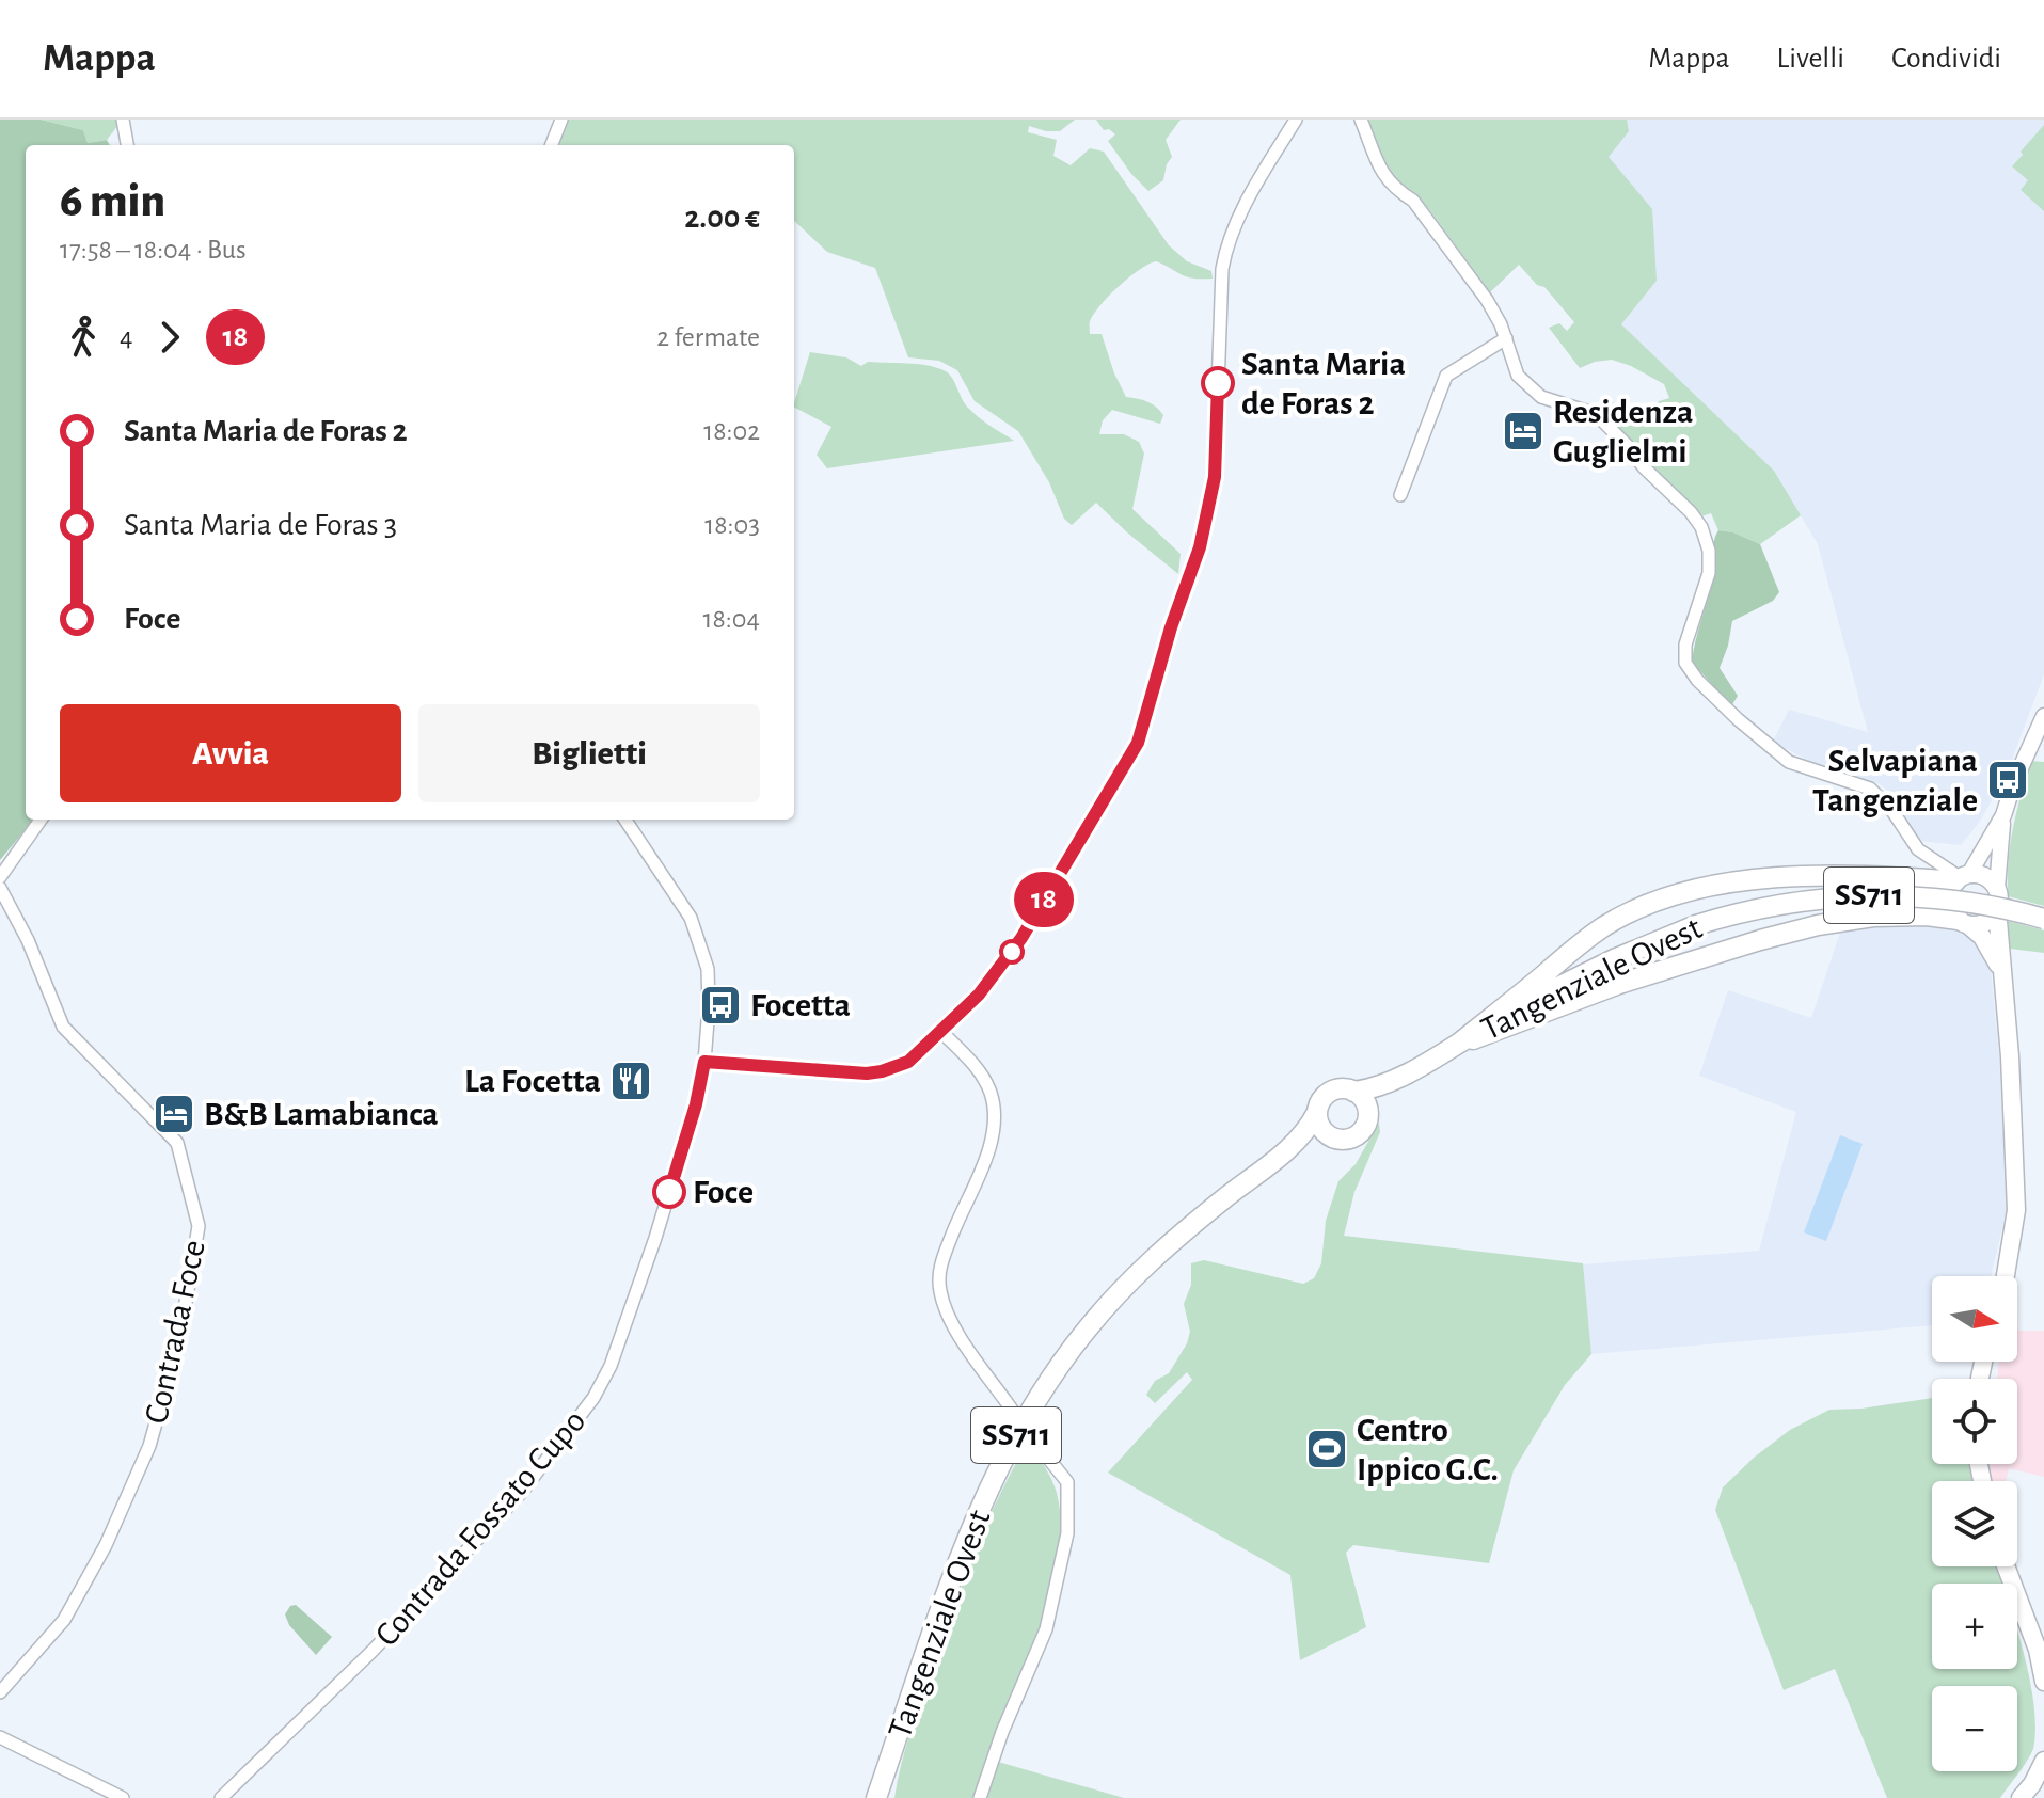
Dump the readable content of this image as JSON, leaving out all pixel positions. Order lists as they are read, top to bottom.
{
  "streets": {
    "main road": ["SS711", "Tangenziale Ovest"],
    "street": ["Contrada Foce", "Contrada Fossato Cupo"]
  },
  "places": {
    "other": ["Santa Maria de Foras 2", "Foce"],
    "hotel": ["Residenza Guglielmi", "B&B Lamabianca"],
    "bus stop": ["Selvapiana Tangenziale", "Focetta"],
    "restaurant": ["La Focetta"],
    "sports": ["Centro Ippico G.C."]
  },
  "lines": ["bus line 18"],
  "north": "right",
  "page": {
    "header": "Mappa",
    "nav": ["Mappa", "Livelli", "Condividi"],
    "on_map": "18",
    "heading": ["6 min", "17:58 – 18:04 · Bus", "2.00 €"],
    "legs": ["4", "18", "2 fermate"],
    "list": [
      {
        "name": "Santa Maria de Foras 2",
        "value": "18:02"
      },
      {
        "name": "Santa Maria de Foras 3",
        "value": "18:03"
      },
      {
        "name": "Foce",
        "value": "18:04"
      }
    ],
    "buttons": ["Avvia", "Biglietti"],
    "map_buttons": ["+", "−"]
  }
}
